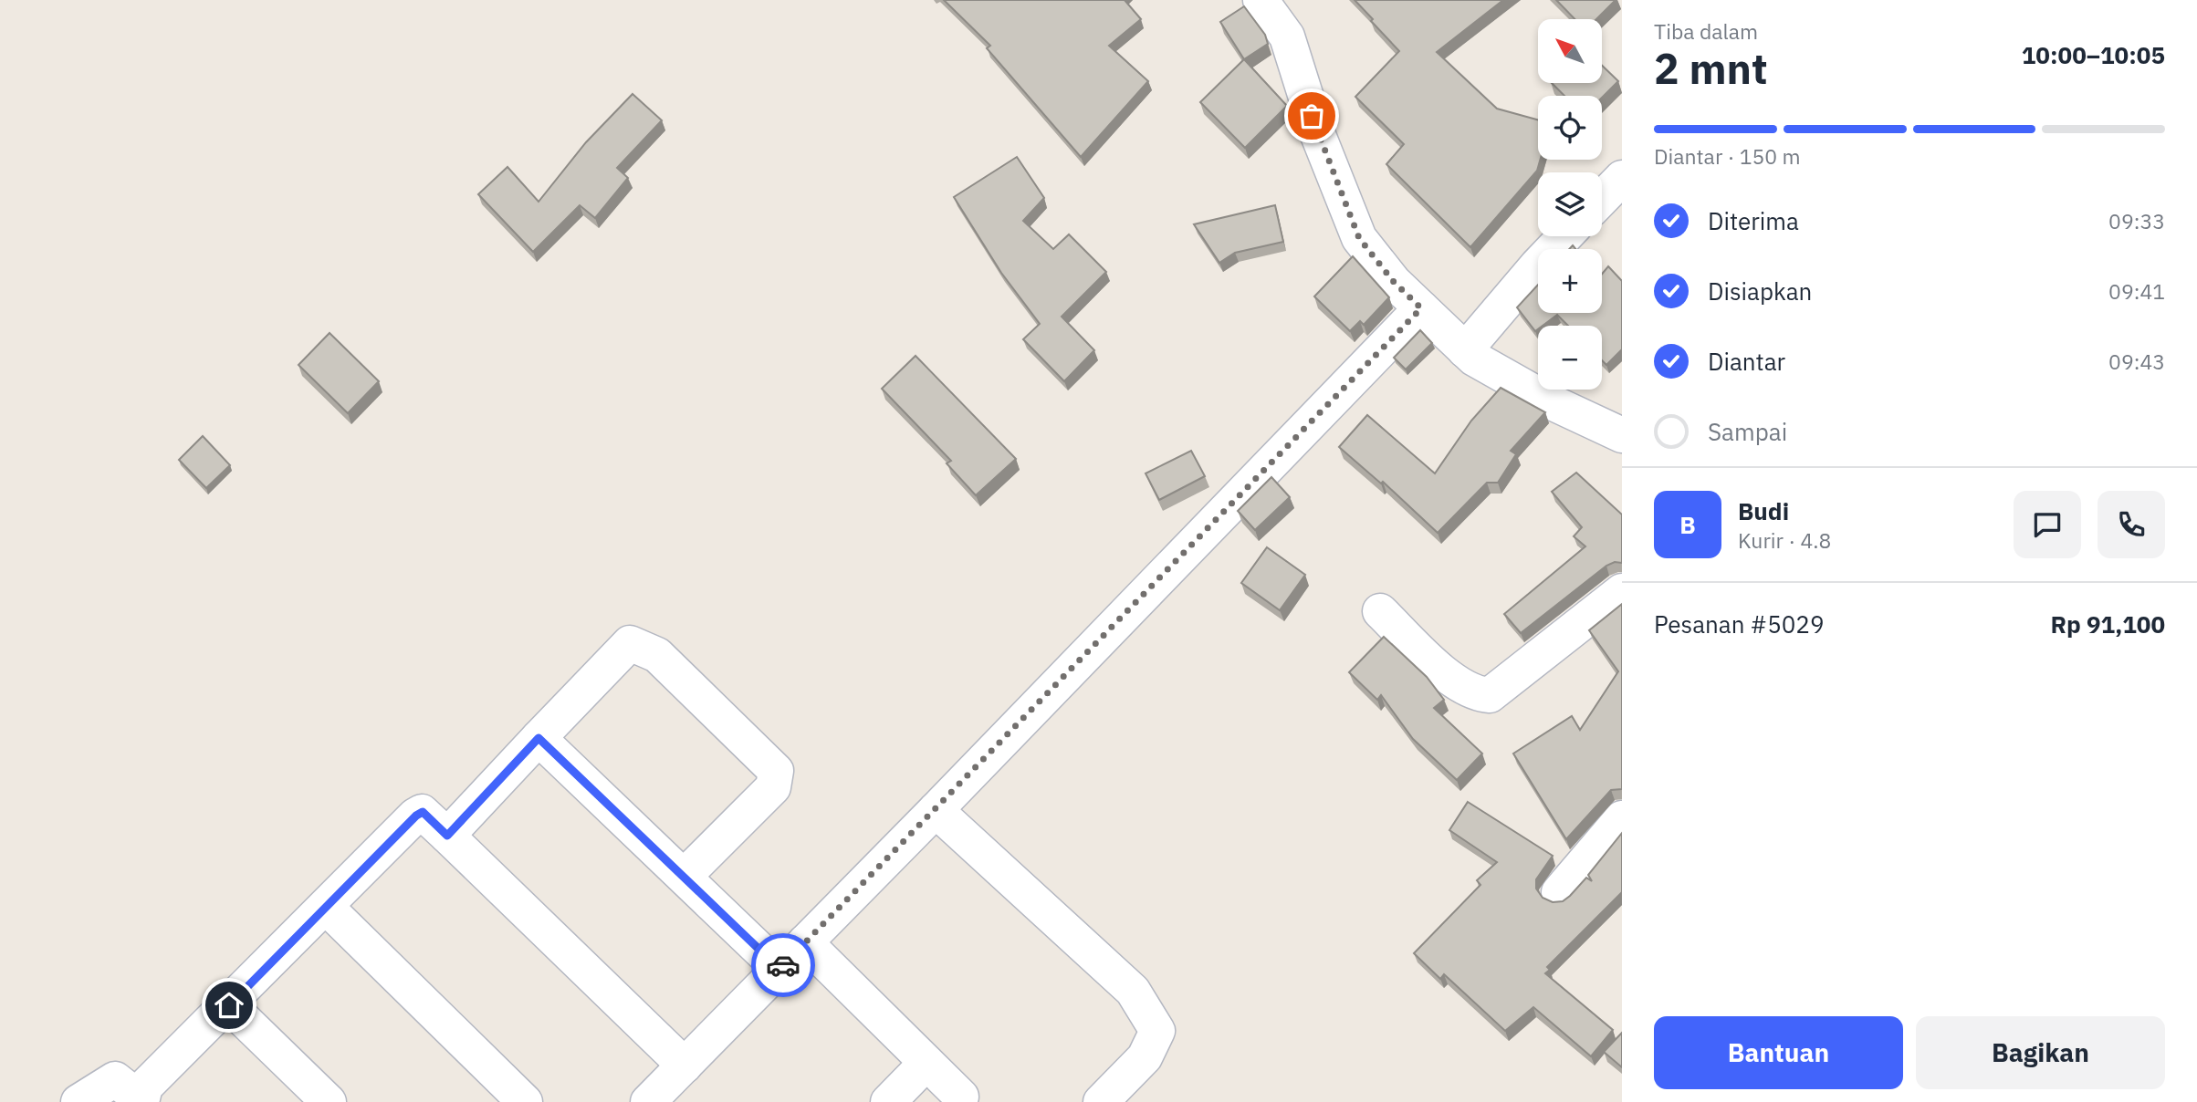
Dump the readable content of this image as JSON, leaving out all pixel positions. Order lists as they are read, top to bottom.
{
  "north": "top left",
  "page": {
    "heading": ["2 mnt", "Tiba dalam", "10:00–10:05"],
    "panel": [
      "Budi",
      "Kurir · 4.8",
      "Pesanan #5029",
      "Rp 91,100"
    ],
    "map_buttons": ["+", "−"],
    "bar": "Diantar · 150 m",
    "list": [
      ["Diterima", "09:33"],
      ["Disiapkan", "09:41"],
      ["Diantar", "09:43"],
      "Sampai"
    ],
    "round": "B",
    "buttons": ["Bantuan", "Bagikan"]
  }
}
